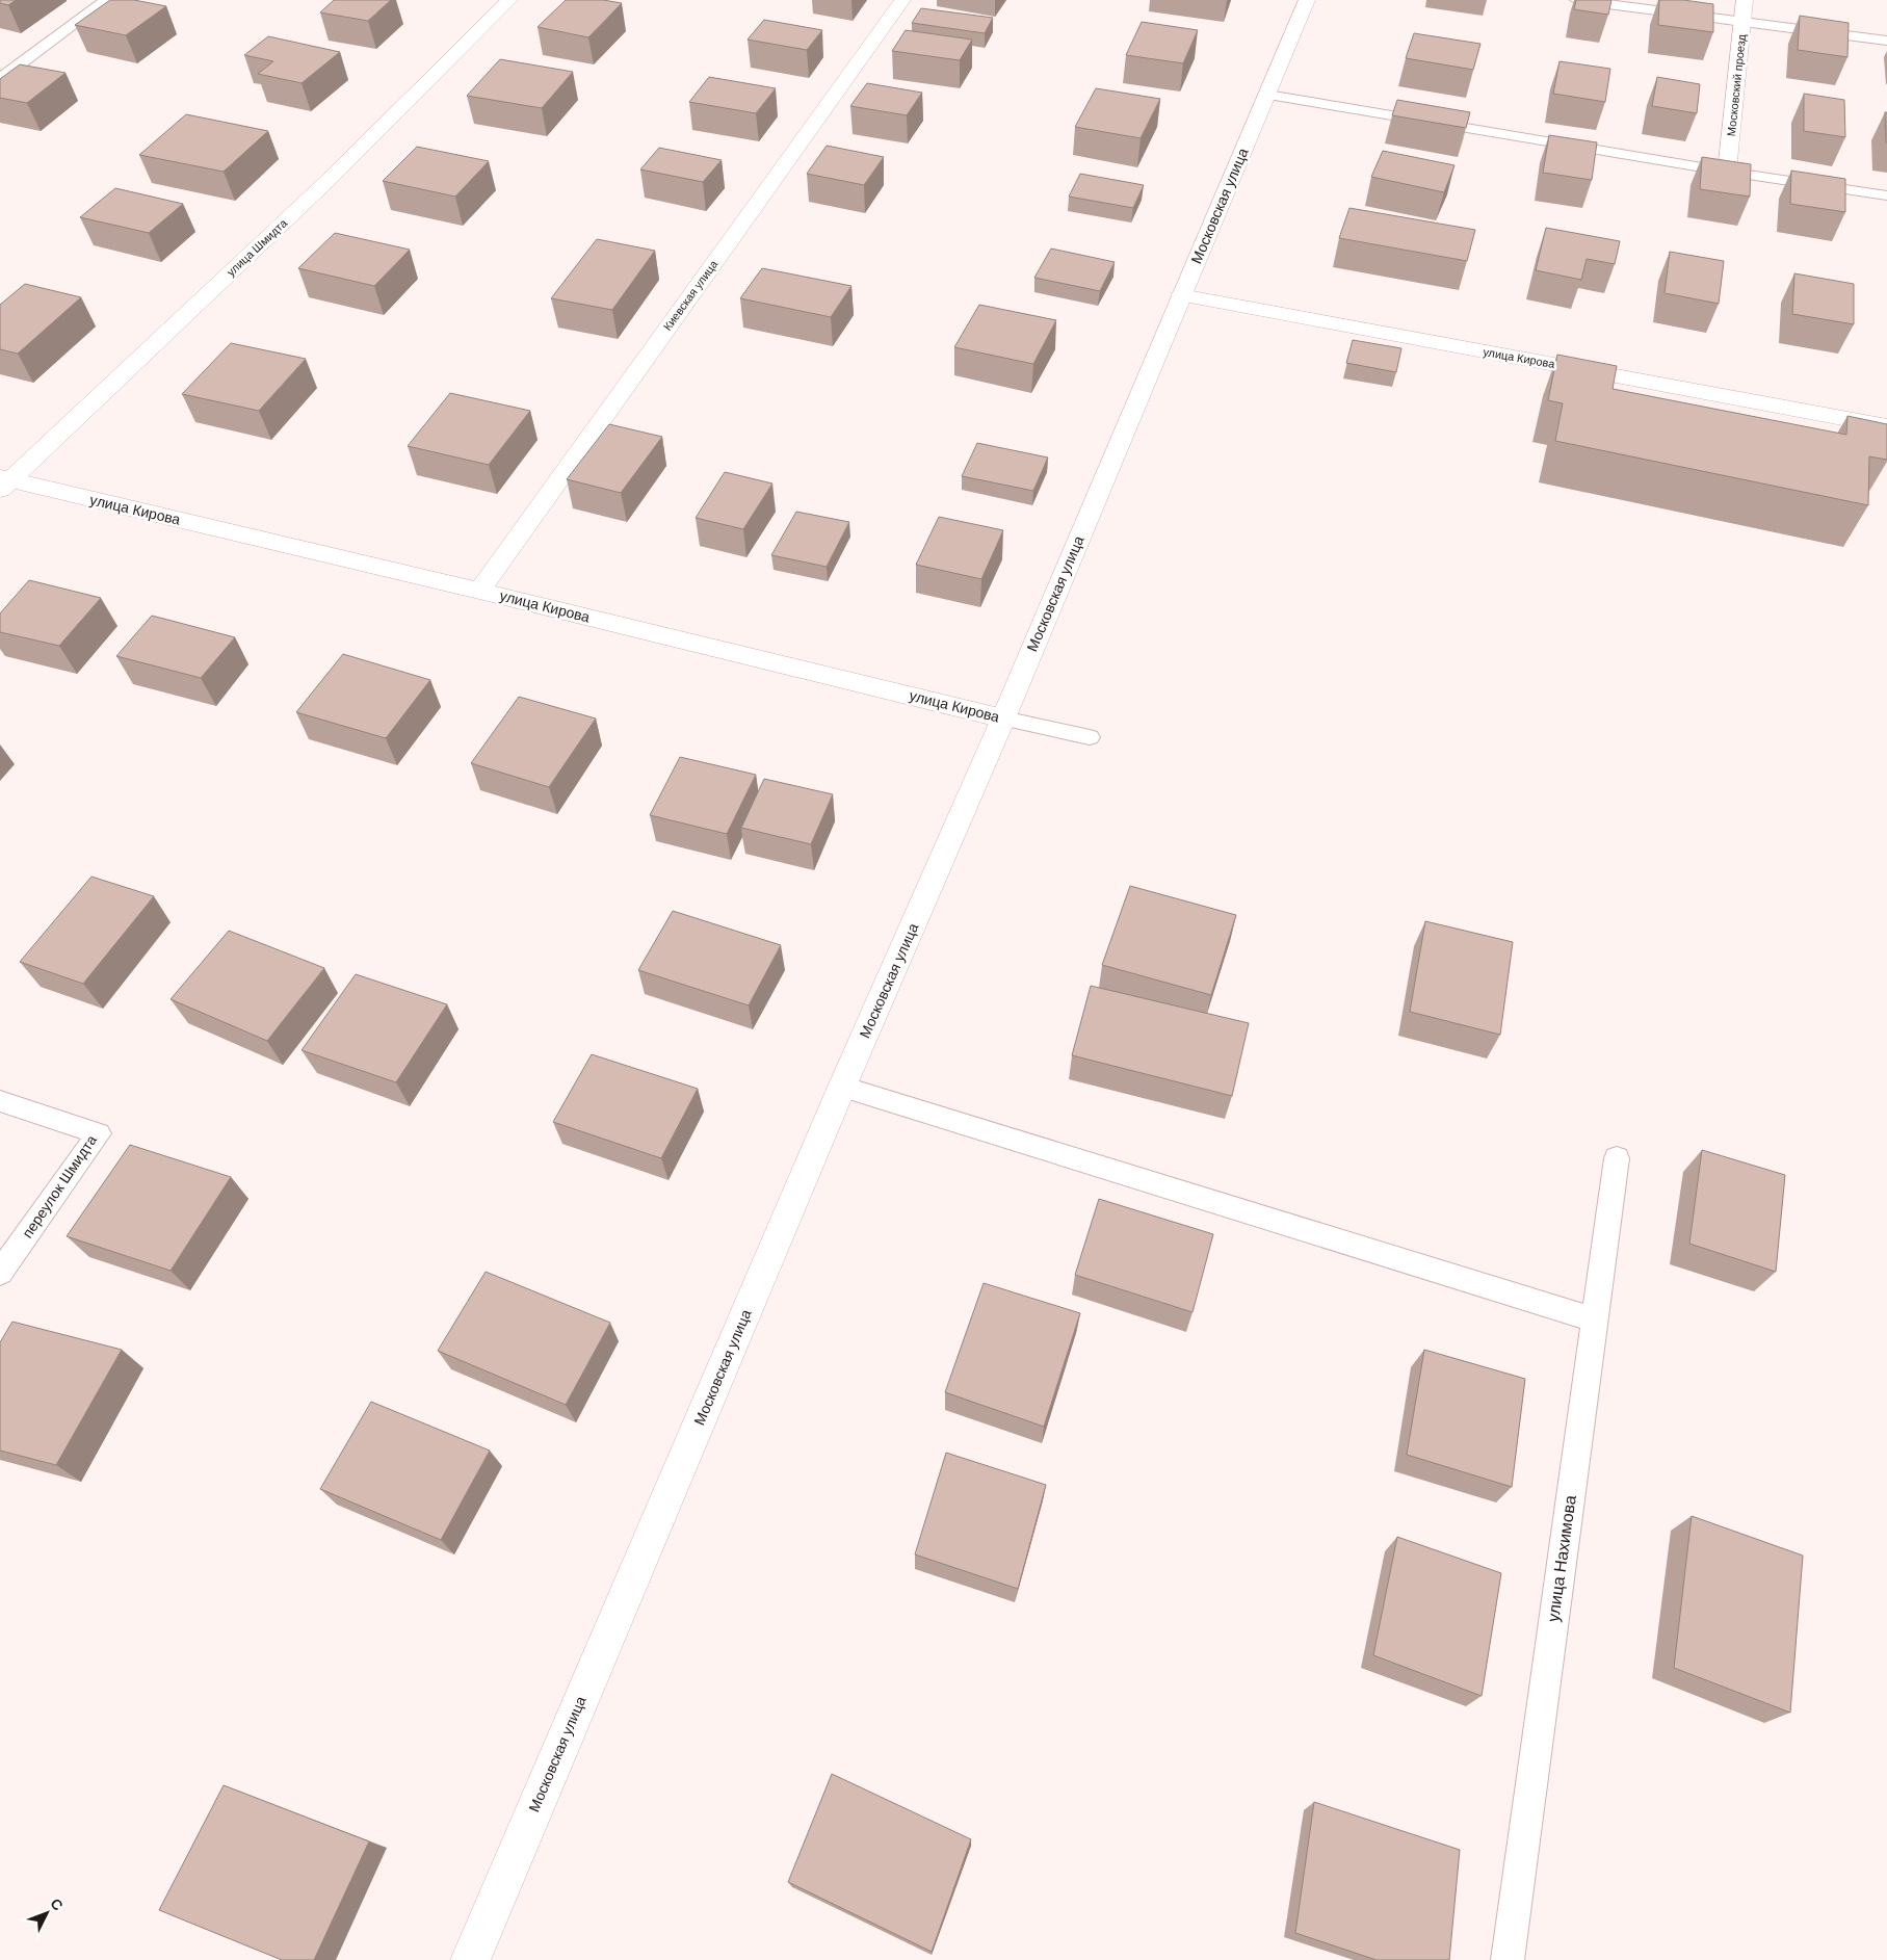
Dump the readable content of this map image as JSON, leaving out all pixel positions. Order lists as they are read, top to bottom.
{
  "streets": {
    "street": [
      "Московский проезд",
      "Московская улица",
      "улица Шмидта",
      "Киевская улица",
      "улица Кирова"
    ],
    "lane": ["переулок Шмидта", "улица Нахимова"]
  },
  "crossings": [
    ["Московская улица", "улица Кирова"],
    ["улица Шмидта", "улица Кирова"],
    ["Киевская улица", "улица Кирова"]
  ],
  "north": "top right"
}
